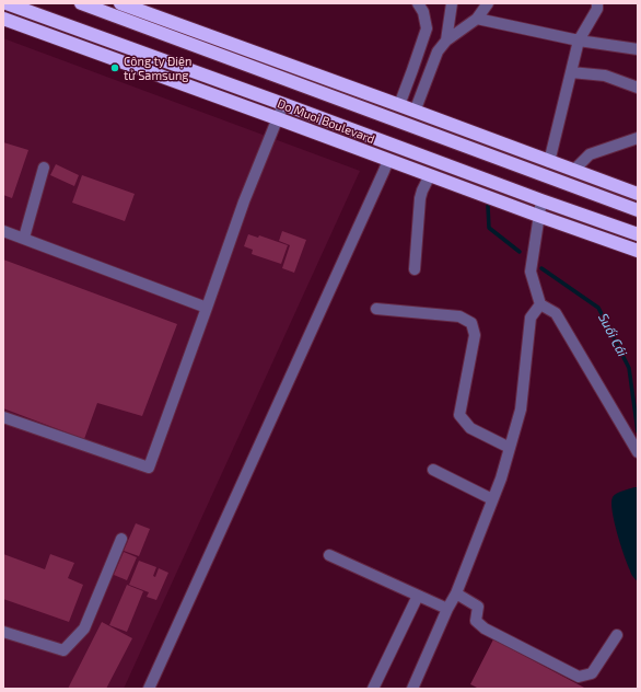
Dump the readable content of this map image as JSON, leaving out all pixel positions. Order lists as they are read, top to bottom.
{
  "streets": {
    "highway": ["Do Muoi Boulevard"]
  },
  "water": ["Suối Cái"],
  "places": ["Công ty Điện tử Samsung"]
}
